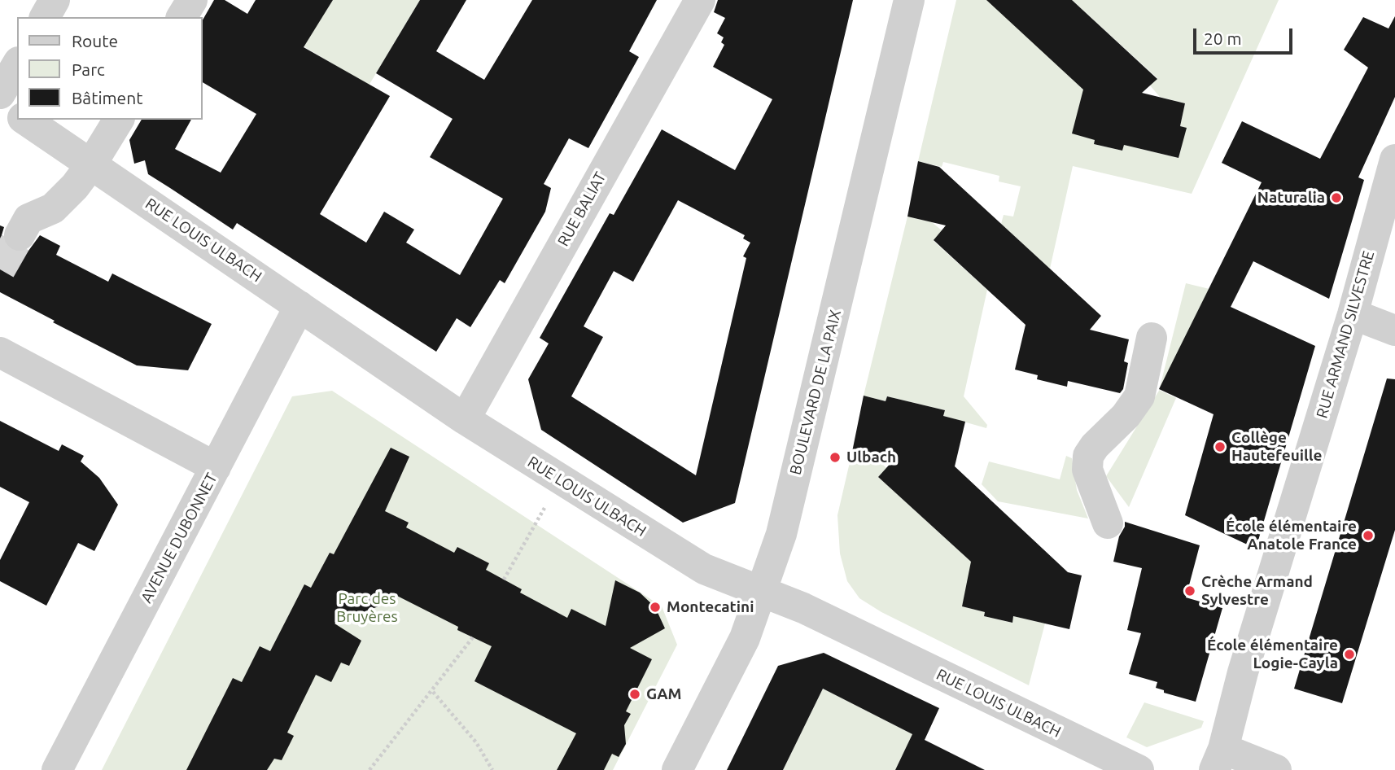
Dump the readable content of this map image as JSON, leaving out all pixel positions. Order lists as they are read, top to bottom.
{
  "streets": {
    "street": [
      "RUE BALIAT",
      "RUE LOUIS ULBACH",
      "RUE ARMAND SILVESTRE",
      "BOULEVARD DE LA PAIX",
      "AVENUE DUBONNET"
    ]
  },
  "crossings": [
    ["RUE BALIAT", "RUE LOUIS ULBACH"],
    ["RUE LOUIS ULBACH", "BOULEVARD DE LA PAIX"],
    ["RUE LOUIS ULBACH", "AVENUE DUBONNET"]
  ],
  "parks": ["Parc des Bruyères"],
  "places": [
    "Naturalia",
    "Collège Hautefeuille",
    "Ulbach",
    "École élémentaire Anatole France",
    "Crèche Armand Sylvestre",
    "Montecatini",
    "École élémentaire Logie-Cayla",
    "GAM"
  ],
  "legend": ["Route", "Parc", "Bâtiment"],
  "scale_bar": "20 m"
}
